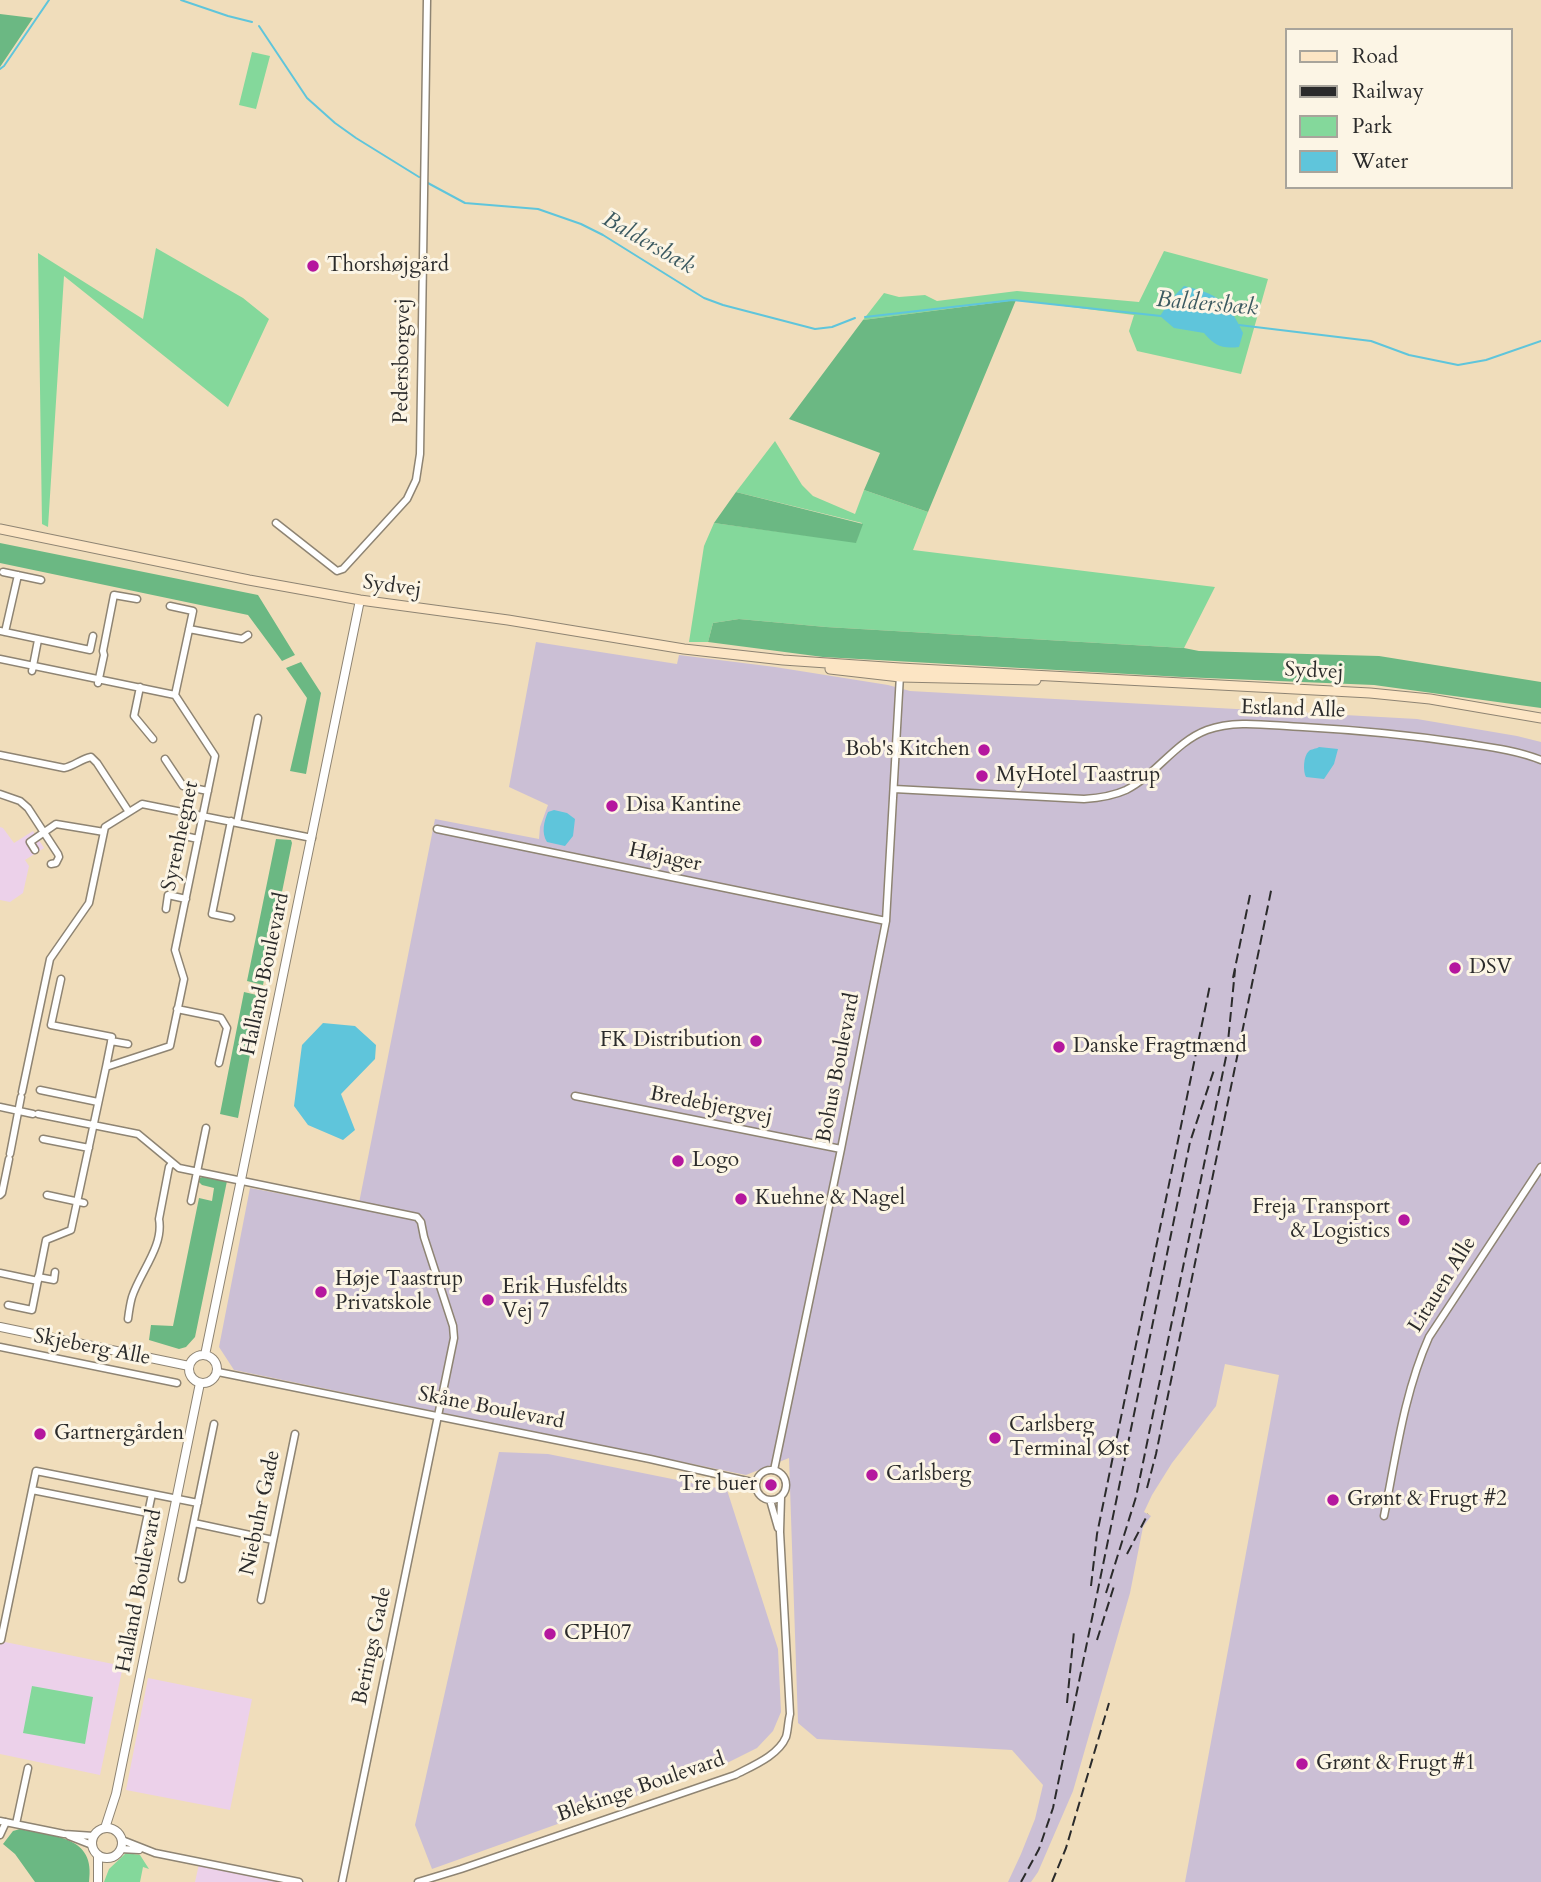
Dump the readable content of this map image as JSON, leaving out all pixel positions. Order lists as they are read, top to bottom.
{
  "streets": {
    "main road": ["Sydvej"],
    "street": [
      "Pedersborgvej",
      "Estland Alle",
      "Syrenhegnet",
      "Højager",
      "Halland Boulevard",
      "Bohus Boulevard",
      "Bredebjergvej",
      "Litauen Alle",
      "Skjeberg Alle",
      "Skåne Boulevard",
      "Niebuhr Gade",
      "Berings Gade",
      "Blekinge Boulevard"
    ]
  },
  "crossings": [
    ["Sydvej", "Halland Boulevard"],
    ["Sydvej", "Bohus Boulevard"],
    ["Estland Alle", "Bohus Boulevard"],
    ["Højager", "Bohus Boulevard"],
    ["Halland Boulevard", "Skåne Boulevard"],
    ["Halland Boulevard", "Berings Gade"],
    ["Bohus Boulevard", "Bredebjergvej"],
    ["Bohus Boulevard", "Skåne Boulevard"],
    ["Skåne Boulevard", "Berings Gade"]
  ],
  "water": ["Baldersbæk"],
  "places": [
    "Thorshøjgård",
    "Bob's Kitchen",
    "MyHotel Taastrup",
    "Disa Kantine",
    "DSV",
    "FK Distribution",
    "Danske Fragtmænd",
    "Logo",
    "Kuehne & Nagel",
    "Freja Transport & Logistics",
    "Høje Taastrup Privatskole",
    "Erik Husfeldts Vej 7",
    "Gartnergården",
    "Carlsberg Terminal Øst",
    "Carlsberg",
    "Tre buer",
    "Grønt & Frugt #2",
    "CPH07",
    "Grønt & Frugt #1"
  ],
  "legend": [
    "Road",
    "Railway",
    "Park",
    "Water"
  ]
}
